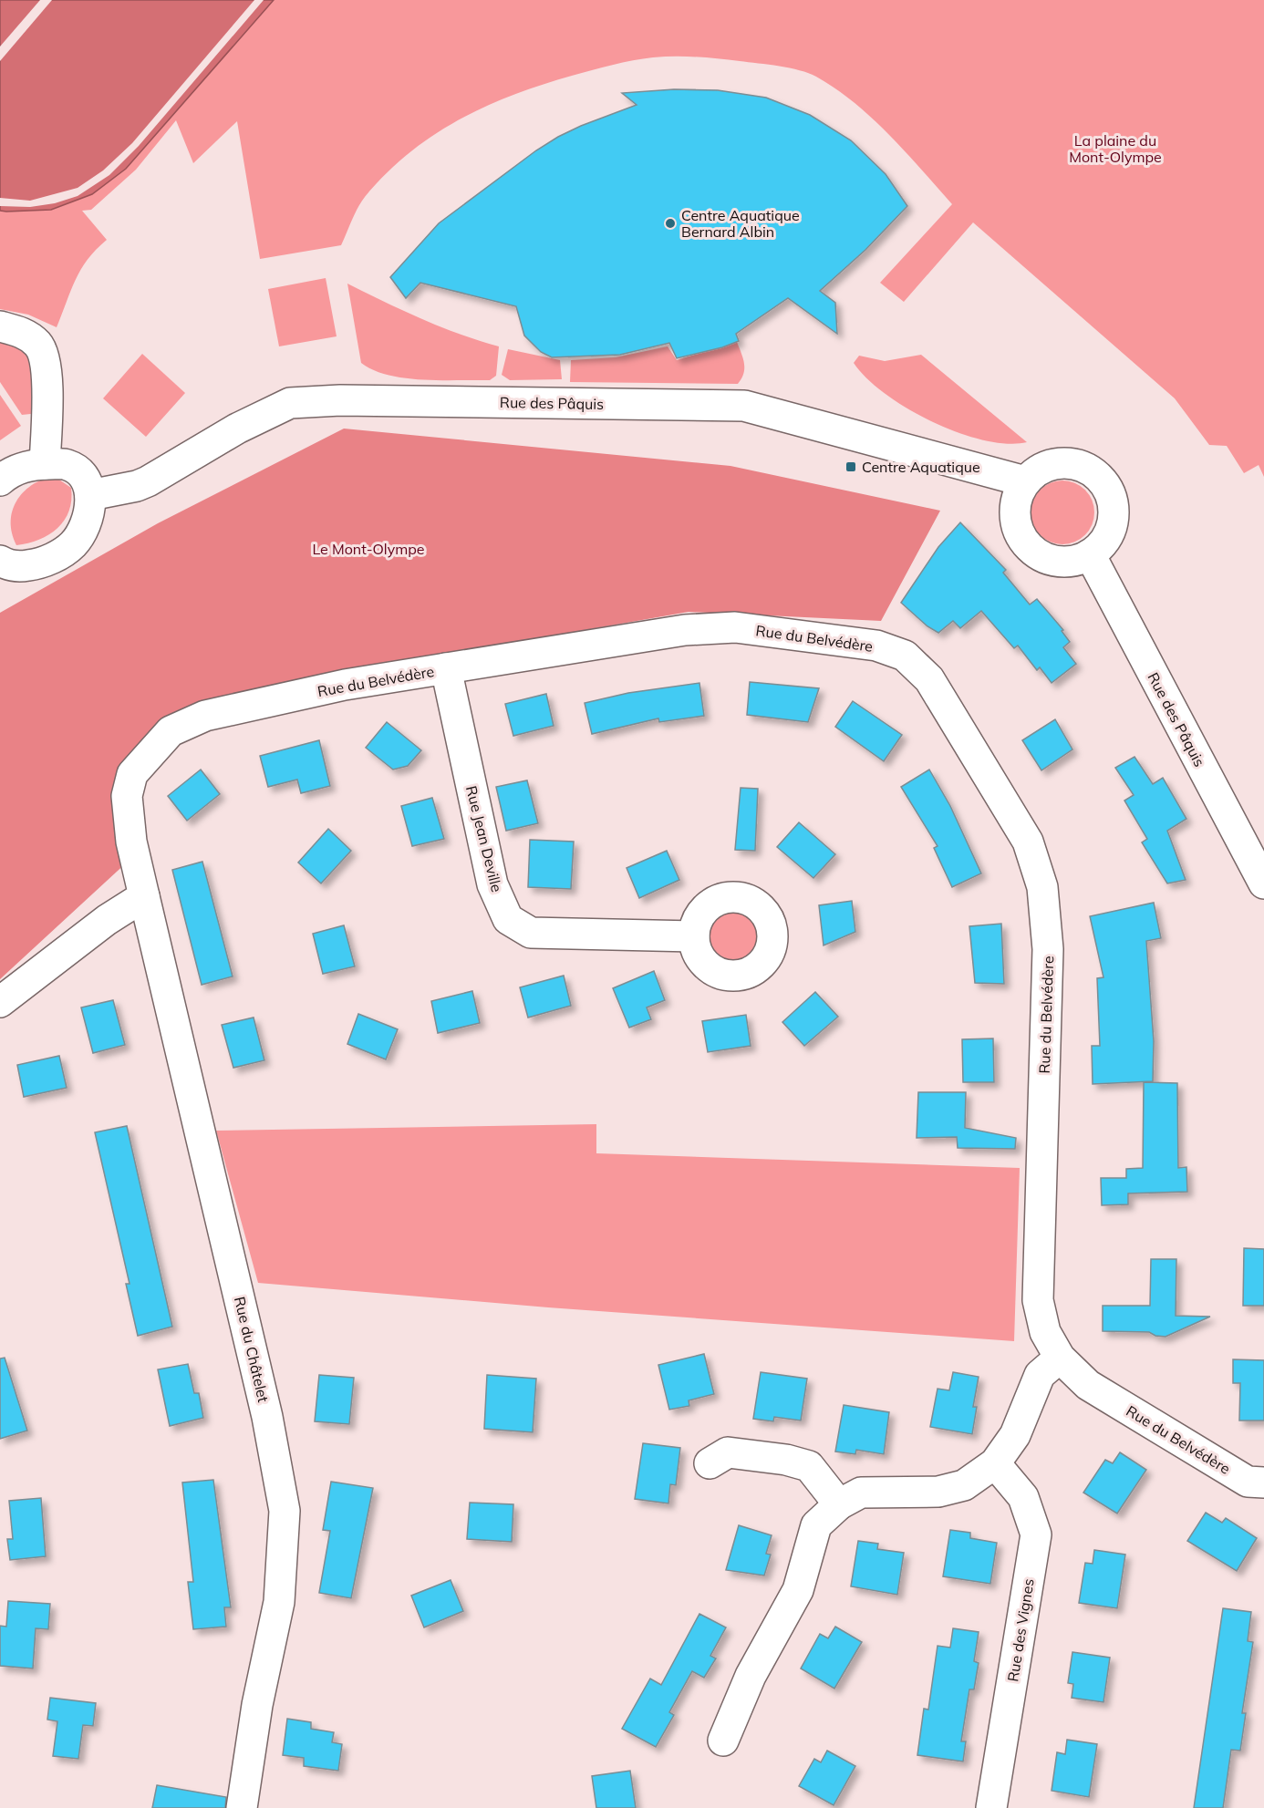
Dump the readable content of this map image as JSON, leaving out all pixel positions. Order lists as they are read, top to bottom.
{
  "streets": {
    "street": [
      "Rue des Pâquis",
      "Rue du Belvédère",
      "Rue Jean Deville",
      "Rue du Châtelet",
      "Rue des Vignes"
    ]
  },
  "crossings": [
    ["Rue du Belvédère", "Rue Jean Deville"],
    ["Rue du Belvédère", "Rue du Châtelet"]
  ],
  "parks": ["La plaine du Mont-Olympe", "Le Mont-Olympe"],
  "places": {
    "other": ["Centre Aquatique Bernard Albin"],
    "transit": ["Centre Aquatique"]
  }
}
